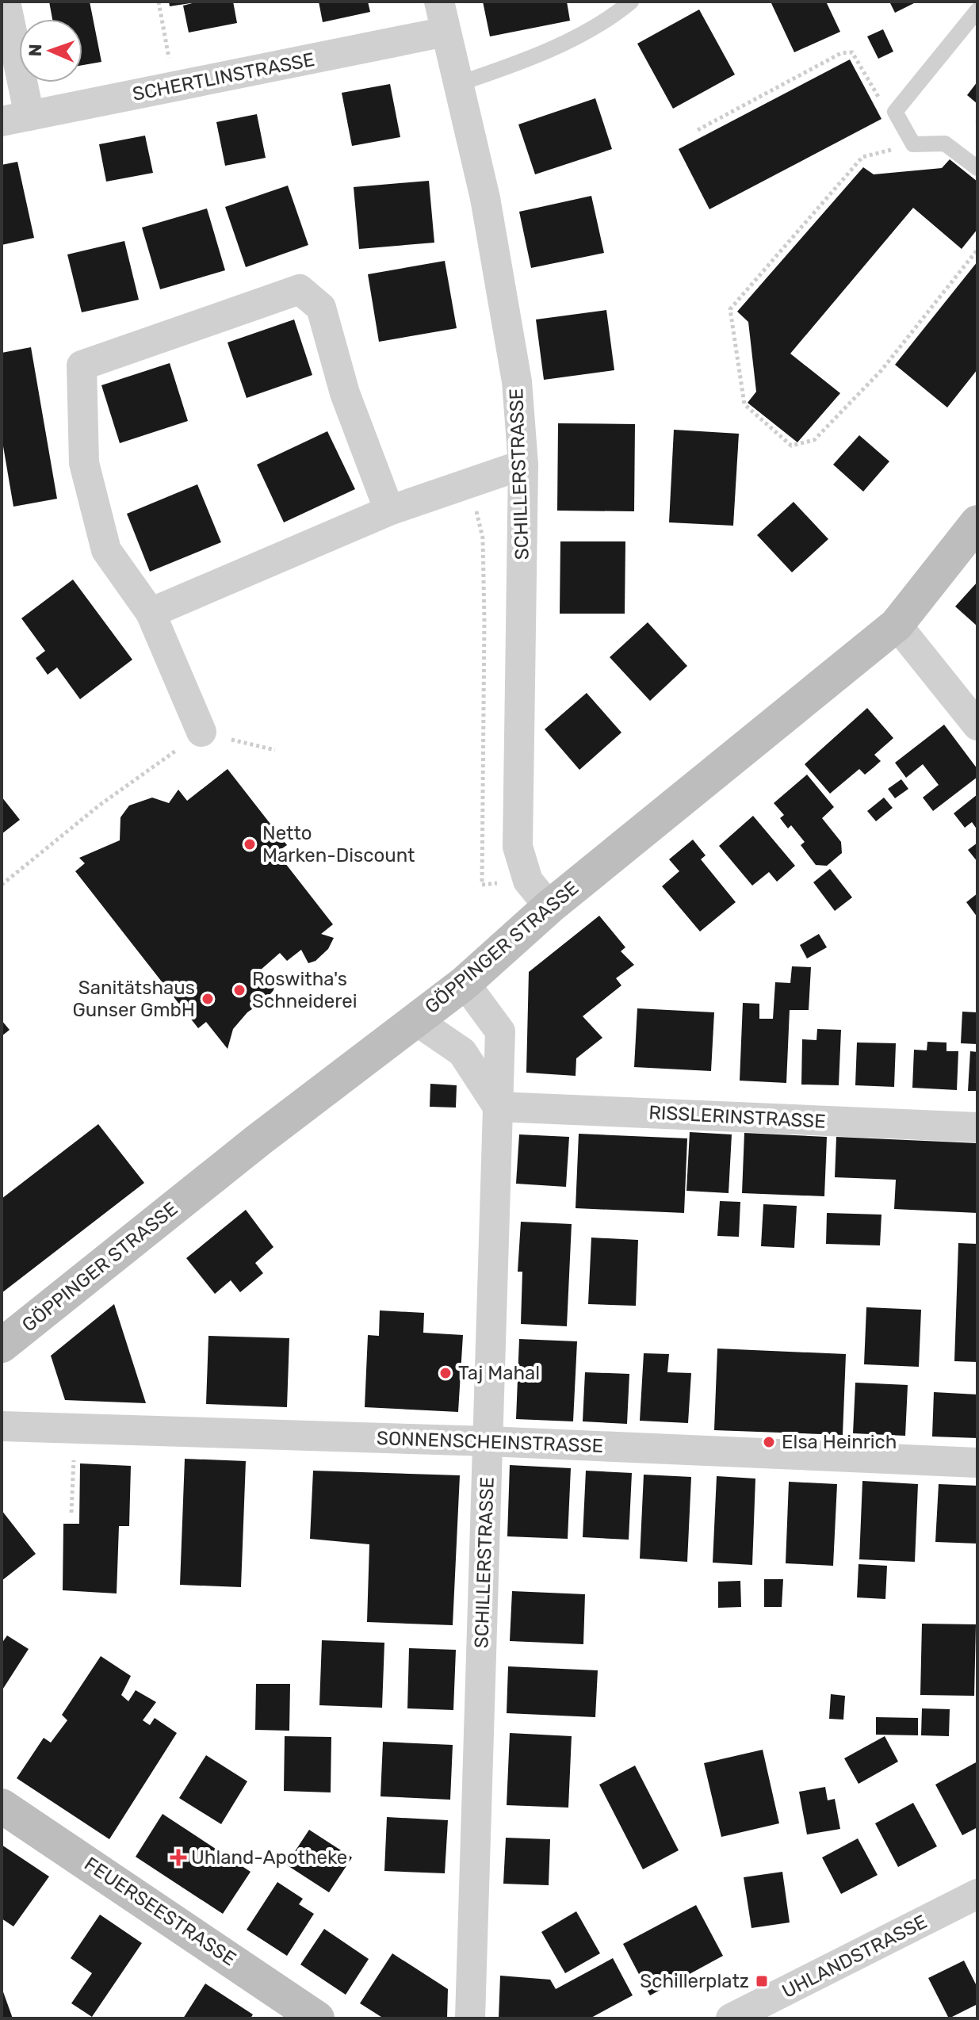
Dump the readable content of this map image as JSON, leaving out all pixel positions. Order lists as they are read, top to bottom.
{
  "streets": {
    "main road": ["GÖPPINGER STRASSE", "FEUERSEESTRASSE"],
    "street": [
      "SCHERTLINSTRASSE",
      "SCHILLERSTRASSE",
      "RISSLERINSTRASSE",
      "SONNENSCHEINSTRASSE",
      "UHLANDSTRASSE"
    ]
  },
  "crossings": [
    ["SCHERTLINSTRASSE", "SCHILLERSTRASSE"],
    ["SCHILLERSTRASSE", "GÖPPINGER STRASSE"],
    ["SCHILLERSTRASSE", "RISSLERINSTRASSE"],
    ["SCHILLERSTRASSE", "SONNENSCHEINSTRASSE"]
  ],
  "places": {
    "other": [
      "Netto Marken-Discount",
      "Roswitha's Schneiderei",
      "Sanitätshaus Gunser GmbH",
      "Taj Mahal",
      "Elsa Heinrich"
    ],
    "health": ["Uhland-Apotheke"],
    "transit": ["Schillerplatz"]
  },
  "north": "left"
}
